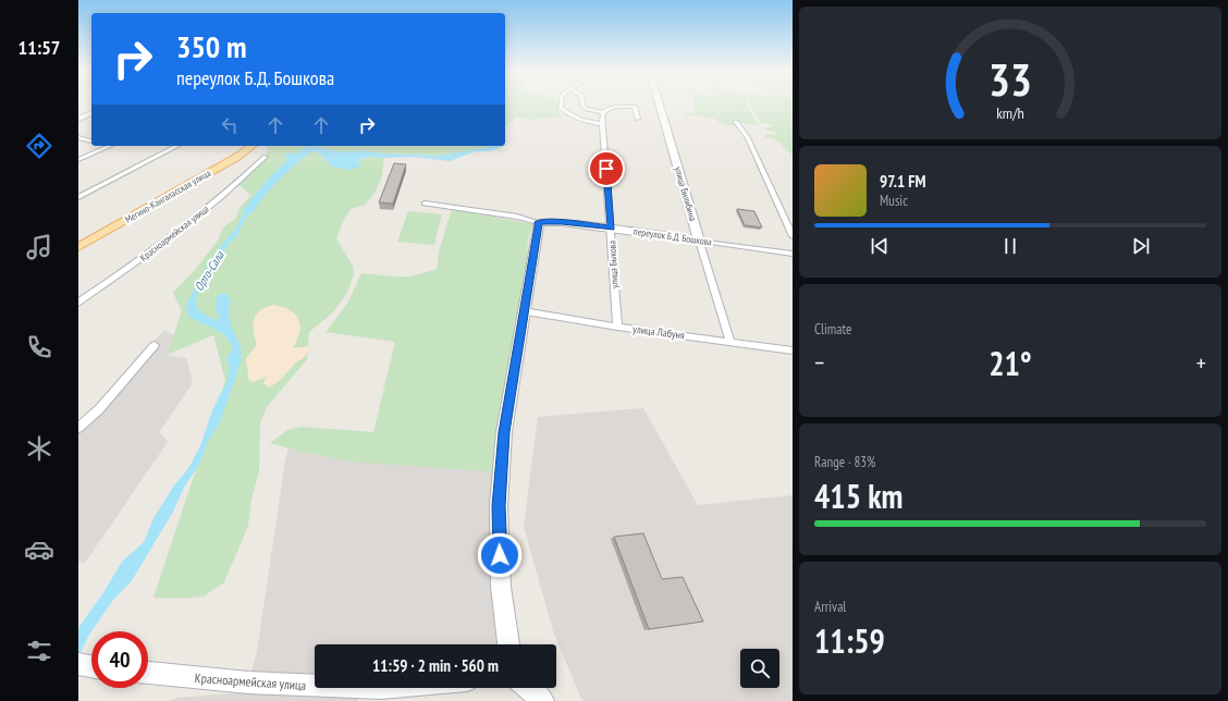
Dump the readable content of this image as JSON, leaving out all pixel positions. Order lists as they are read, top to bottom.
{
  "streets": {
    "main road": ["Мегино-Кангаласская улица"],
    "street": [
      "улица Билибина",
      "Красноармейская улица",
      "переулок Б.Д. Бошкова",
      "улица Быкова",
      "улица Лабуня"
    ]
  },
  "crossings": [
    ["улица Билибина", "переулок Б.Д. Бошкова"],
    ["улица Билибина", "улица Лабуня"],
    ["переулок Б.Д. Бошкова", "улица Быкова"],
    ["улица Быкова", "улица Лабуня"]
  ],
  "water": ["Орто-Сала"],
  "page": {
    "tabs": "11:57",
    "turn": ["350 m", "переулок Б.Д. Бошкова"],
    "song": ["97.1 FM", "Music"],
    "tile": [
      "Climate",
      ["Range · 83%", "415 km"],
      ["Arrival", "11:59"]
    ],
    "heat": ["−", "21°", "+"],
    "limit": "40",
    "trip": "11:59 · 2 min · 560 m",
    "gauge": ["33", "km/h"]
  }
}
